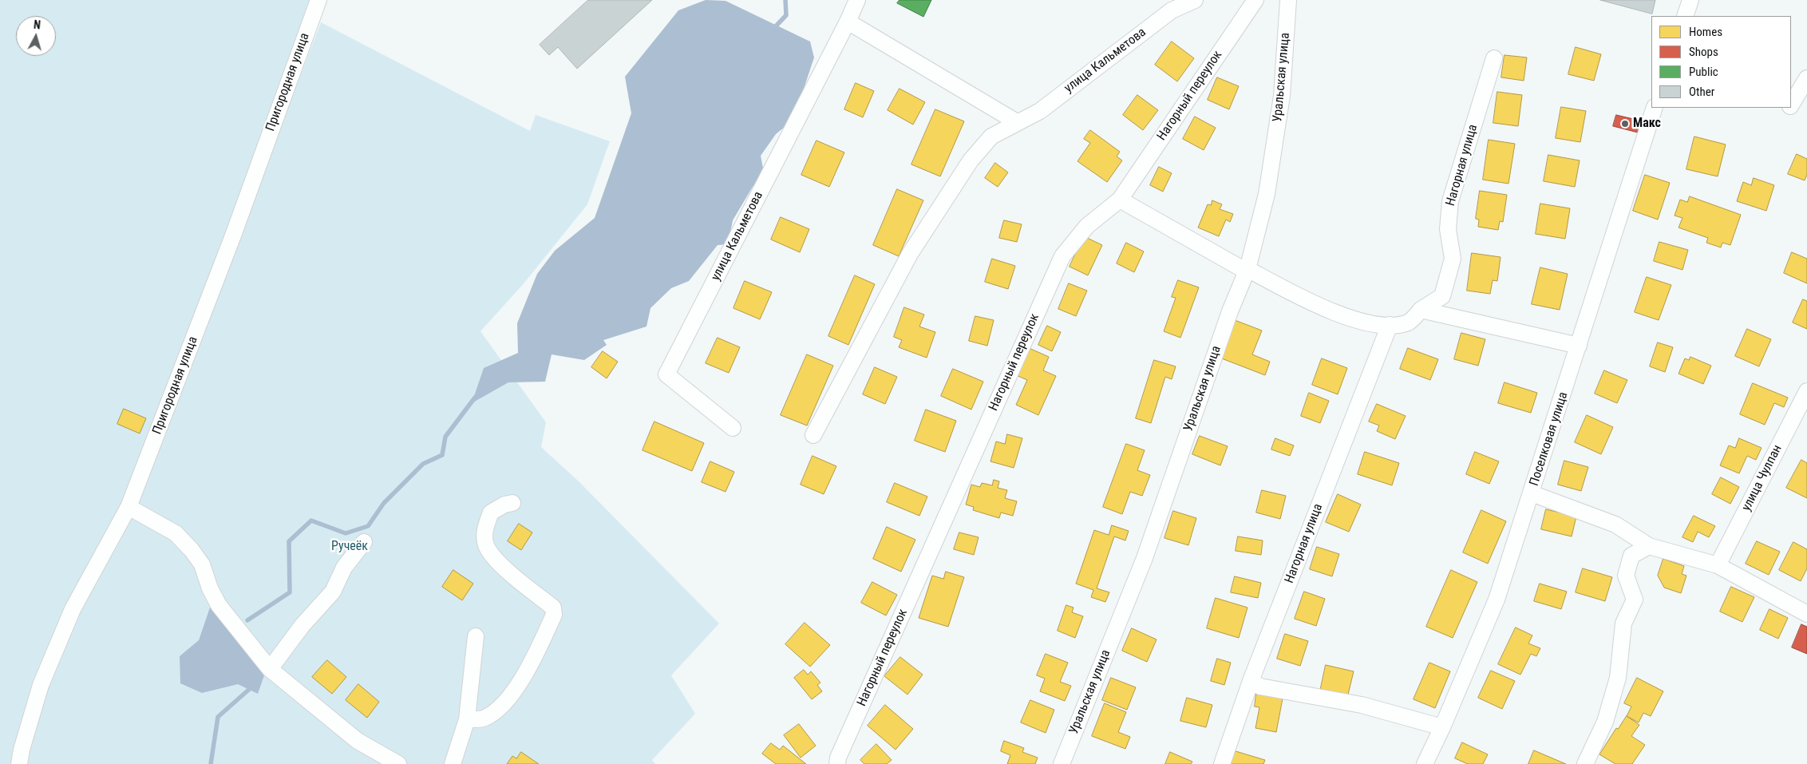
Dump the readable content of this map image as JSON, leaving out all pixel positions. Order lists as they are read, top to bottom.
{
  "streets": {
    "street": [
      "улица Кальметова",
      "Уральская улица",
      "Пригородная улица",
      "Нагорный переулок",
      "Нагорная улица",
      "Поселковая улица",
      "улица Чулпан"
    ]
  },
  "crossings": [
    ["Уральская улица", "Нагорная улица"],
    ["Нагорный переулок", "Нагорная улица"]
  ],
  "parks": ["Ручеёк"],
  "places": ["Макс"],
  "legend": [
    "Homes",
    "Shops",
    "Public",
    "Other"
  ],
  "north": "top"
}
